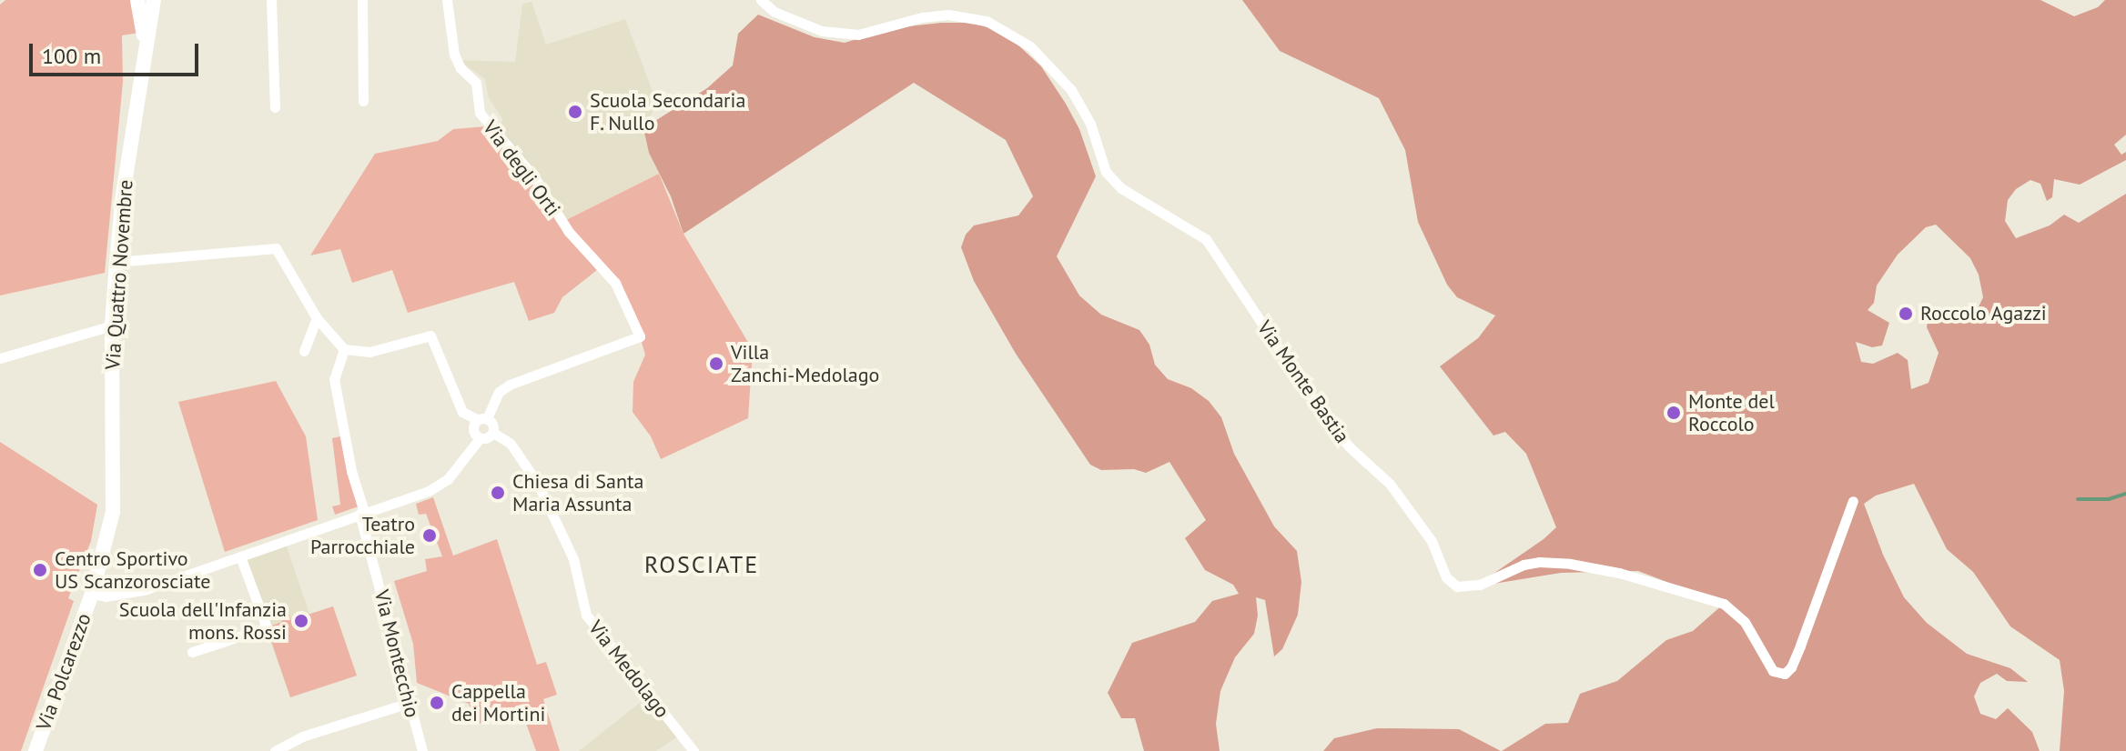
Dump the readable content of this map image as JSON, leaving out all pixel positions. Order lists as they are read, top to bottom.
{
  "streets": {
    "street": [
      "Via degli Orti",
      "Via Quattro Novembre",
      "Via Monte Bastia",
      "Via Montecchio",
      "Via Medolago",
      "Via Polcarezzo"
    ]
  },
  "crossings": [
    ["Via degli Orti", "Via Medolago"],
    ["Via Quattro Novembre", "Via Polcarezzo"]
  ],
  "districts": ["ROSCIATE"],
  "places": [
    "Scuola Secondaria F. Nullo",
    "Roccolo Agazzi",
    "Villa Zanchi-Medolago",
    "Monte del Roccolo",
    "Chiesa di Santa Maria Assunta",
    "Teatro Parrocchiale",
    "Centro Sportivo US Scanzorosciate",
    "Scuola dell'Infanzia mons. Rossi",
    "Cappella dei Mortini"
  ],
  "scale_bar": "100 m"
}
